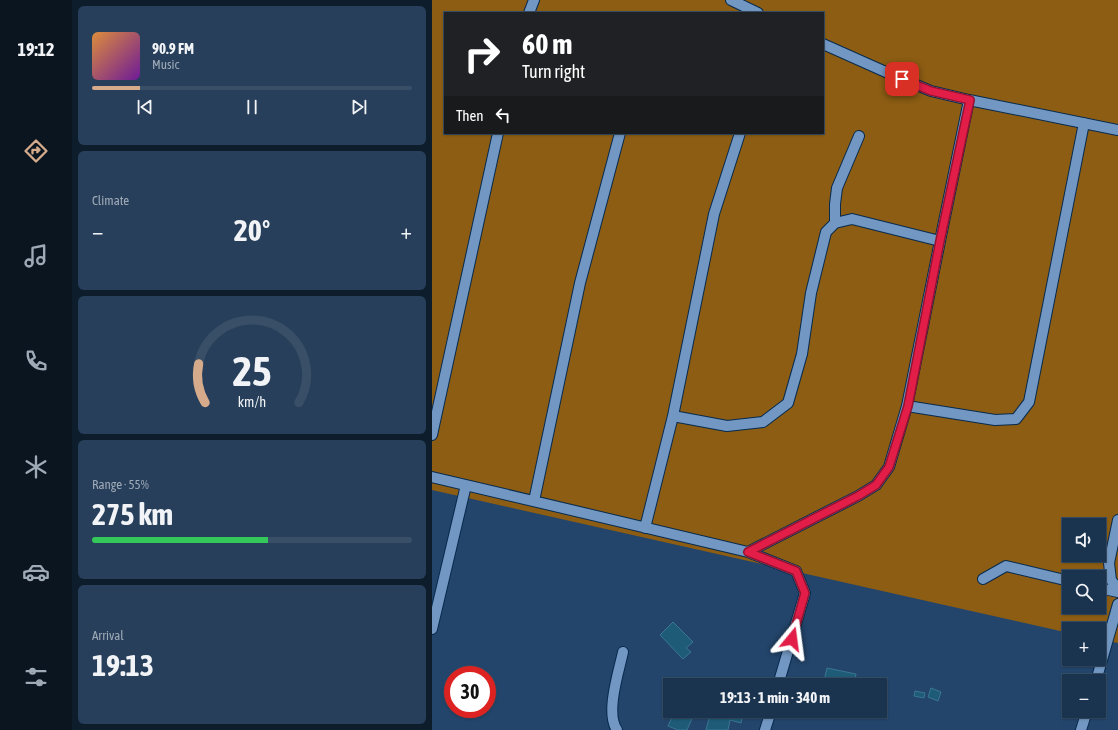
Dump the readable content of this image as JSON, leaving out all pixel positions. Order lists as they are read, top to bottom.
{
  "page": {
    "tabs": "19:12",
    "turn": ["60 m", "Turn right"],
    "song": ["90.9 FM", "Music"],
    "then": "Then",
    "tile": [
      "Climate",
      ["Range · 55%", "275 km"],
      ["Arrival", "19:13"]
    ],
    "heat": ["−", "20°", "+"],
    "map_buttons": ["+", "−"],
    "limit": "30",
    "trip": "19:13 · 1 min · 340 m",
    "gauge": ["25", "km/h"]
  }
}
